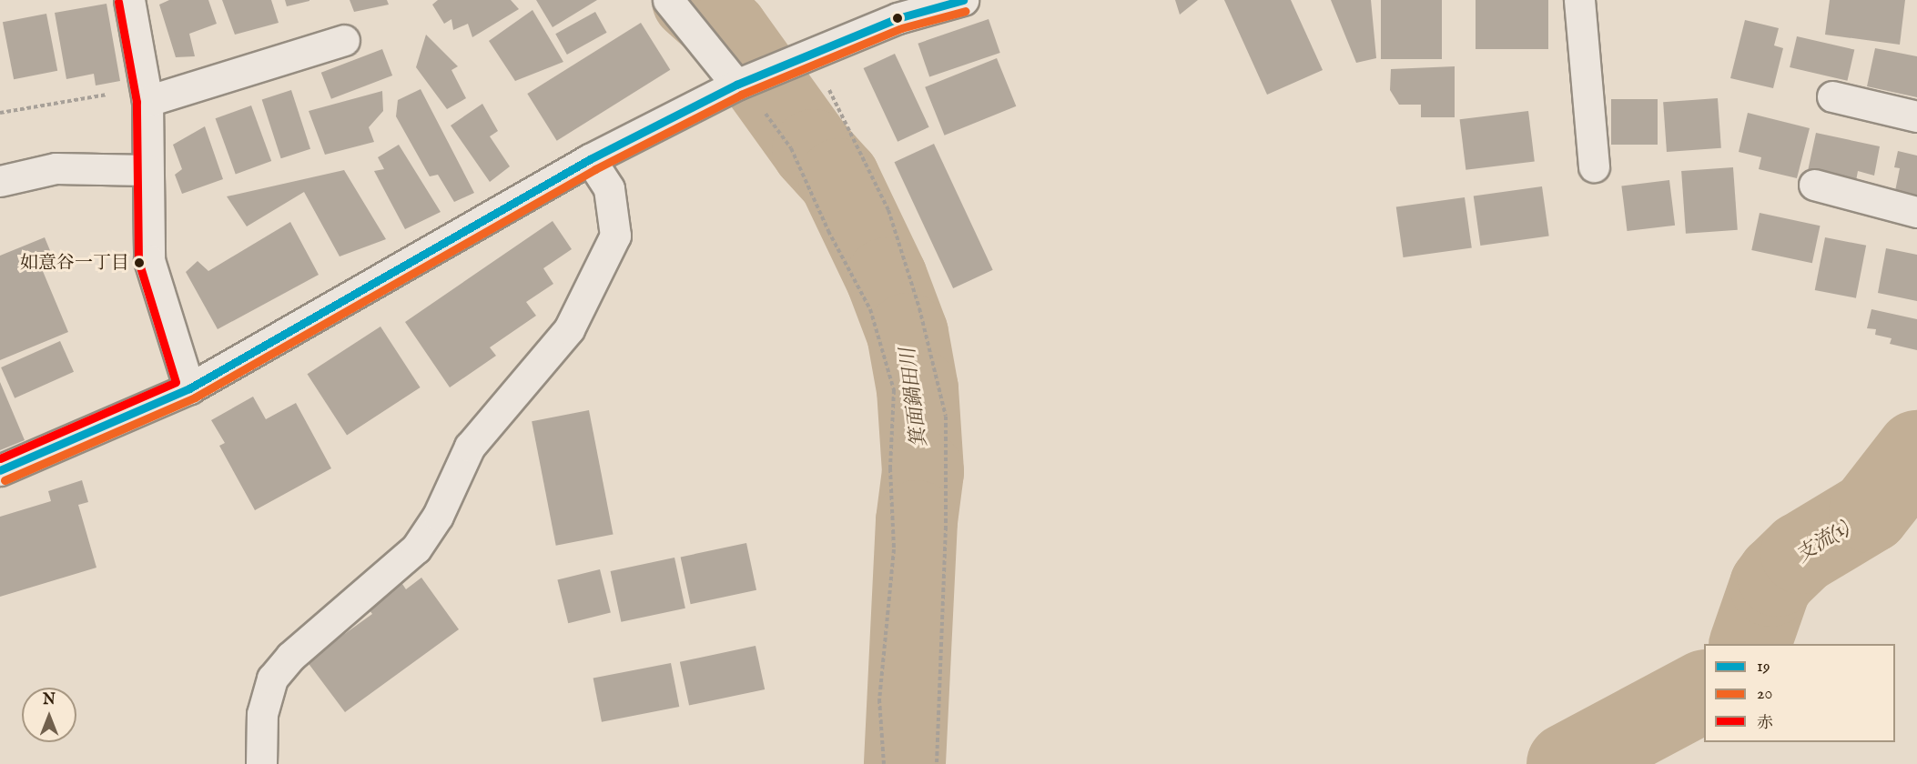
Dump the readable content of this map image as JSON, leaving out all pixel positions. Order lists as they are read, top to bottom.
{
  "water": ["箕面鍋田川", "支流(1)"],
  "places": ["如意谷一丁目"],
  "lines": ["transit line 19", "transit line 赤", "transit line 20"],
  "legend": ["19", "20", "赤"],
  "north": "top"
}
